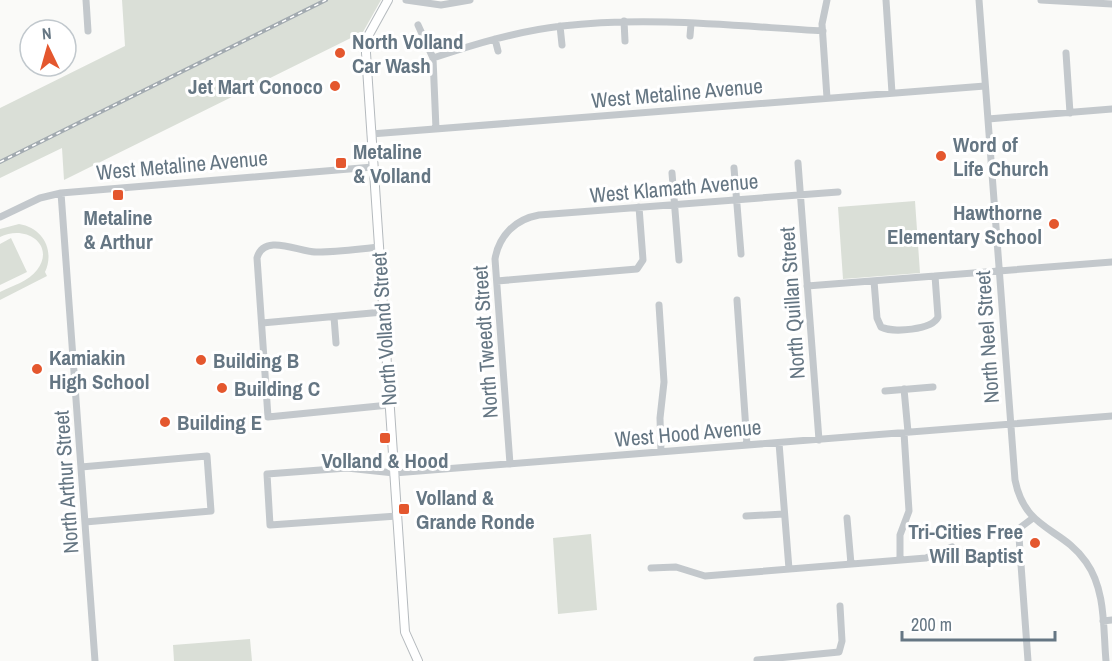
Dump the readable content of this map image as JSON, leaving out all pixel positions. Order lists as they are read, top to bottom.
{
  "streets": {
    "main road": ["North Volland Street"],
    "street": [
      "West Metaline Avenue",
      "West Klamath Avenue",
      "North Quillan Street",
      "North Neel Street",
      "North Tweedt Street",
      "West Hood Avenue",
      "North Arthur Street"
    ]
  },
  "crossings": [
    ["West Metaline Avenue", "North Volland Street"],
    ["West Metaline Avenue", "North Neel Street"],
    ["West Metaline Avenue", "North Arthur Street"],
    ["West Klamath Avenue", "North Quillan Street"],
    ["West Klamath Avenue", "North Tweedt Street"],
    ["North Quillan Street", "West Hood Avenue"],
    ["North Volland Street", "West Hood Avenue"],
    ["North Neel Street", "West Hood Avenue"],
    ["North Tweedt Street", "West Hood Avenue"]
  ],
  "places": {
    "other": [
      "North Volland Car Wash",
      "Jet Mart Conoco",
      "Word of Life Church",
      "Hawthorne Elementary School",
      "Building B",
      "Kamiakin High School",
      "Building C",
      "Building E",
      "Tri-Cities Free Will Baptist"
    ],
    "transit": [
      "Metaline & Volland",
      "Metaline & Arthur",
      "Volland & Hood",
      "Volland & Grande Ronde"
    ]
  },
  "scale_bar": "200 m",
  "north": "top"
}
